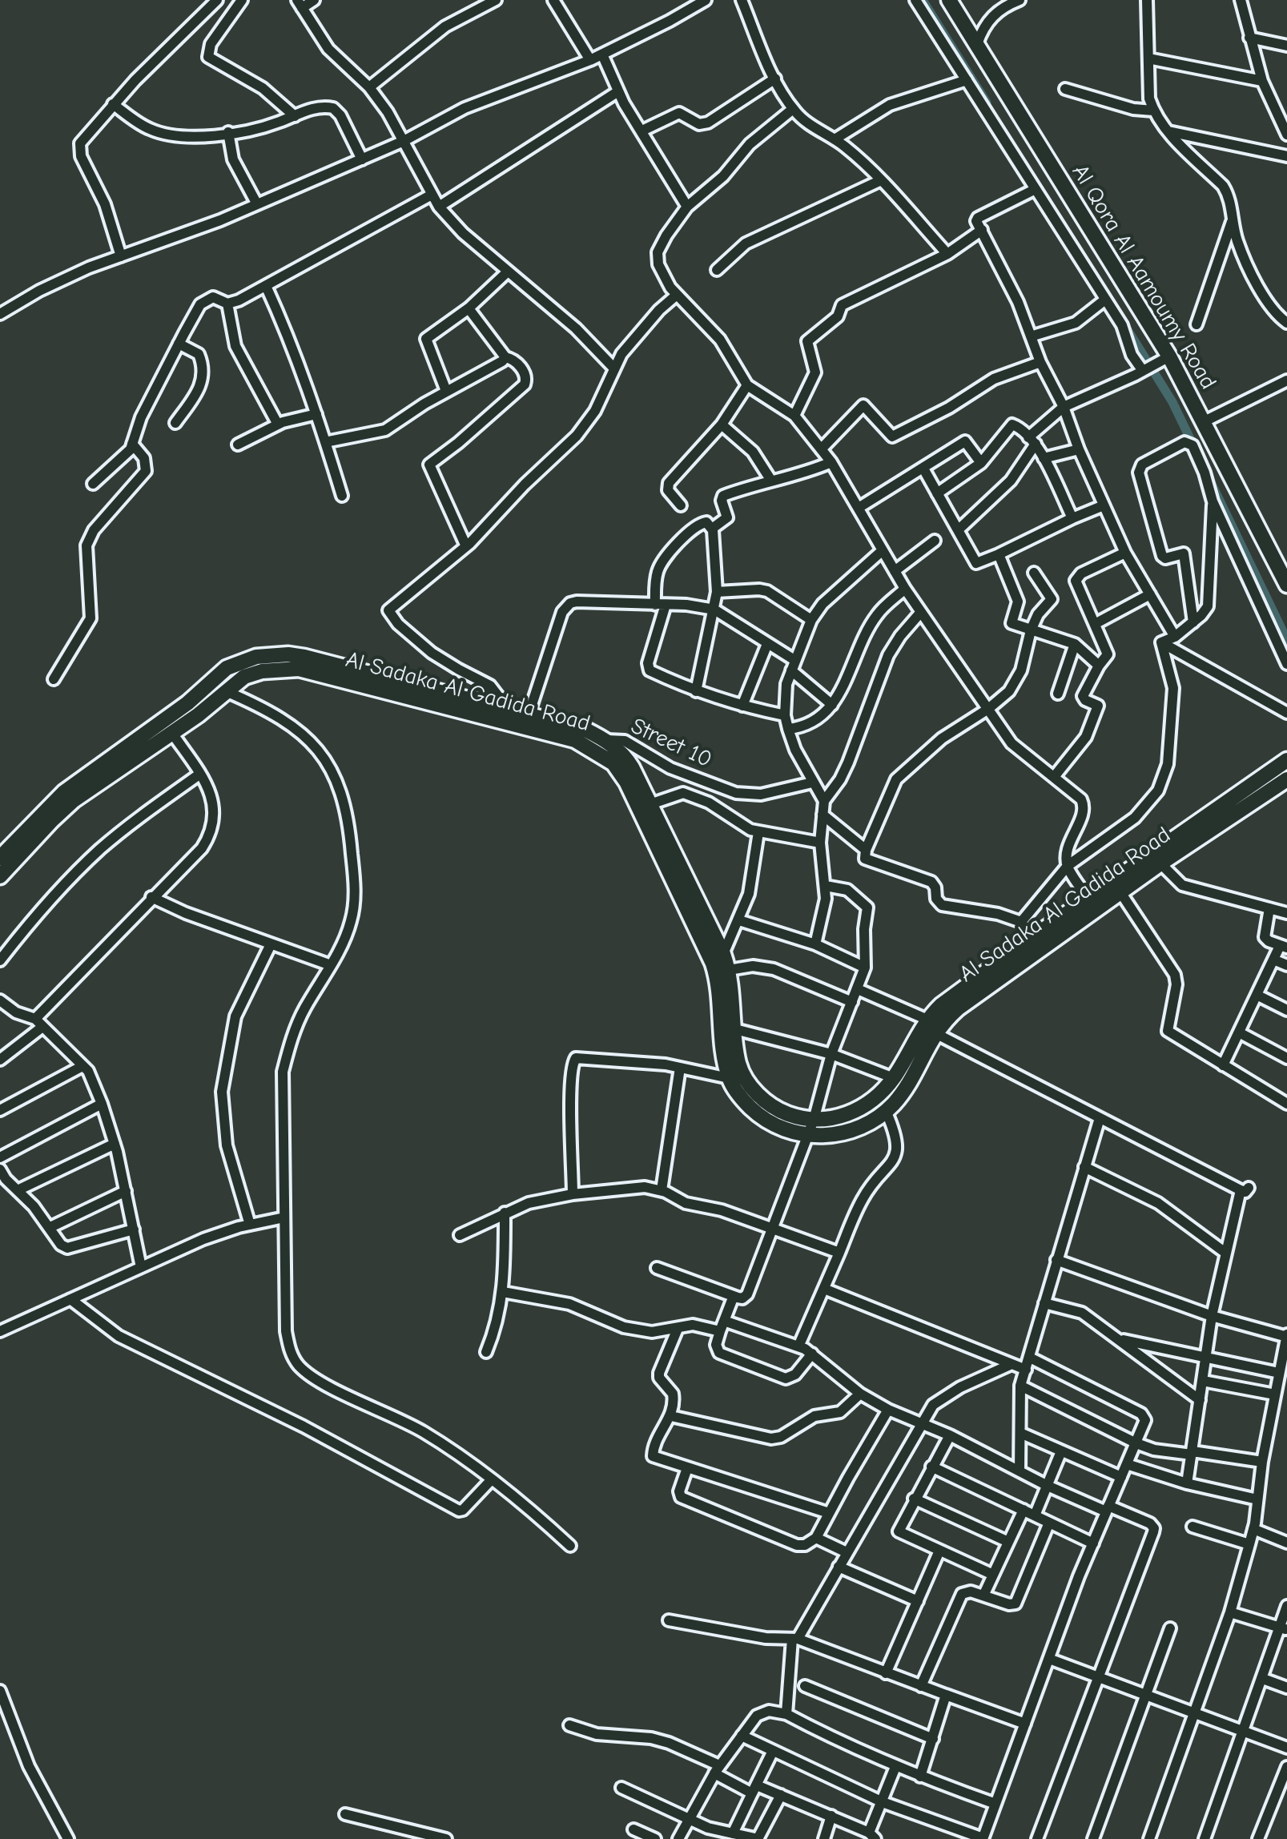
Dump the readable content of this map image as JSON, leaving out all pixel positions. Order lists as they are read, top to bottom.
{
  "streets": {
    "street": ["Al Qora Al Aamoumy Road", "Al Sadaka Al Gadida Road", "Street 10"]
  },
  "crossings": [
    ["Al Sadaka Al Gadida Road", "Street 10"]
  ]
}
